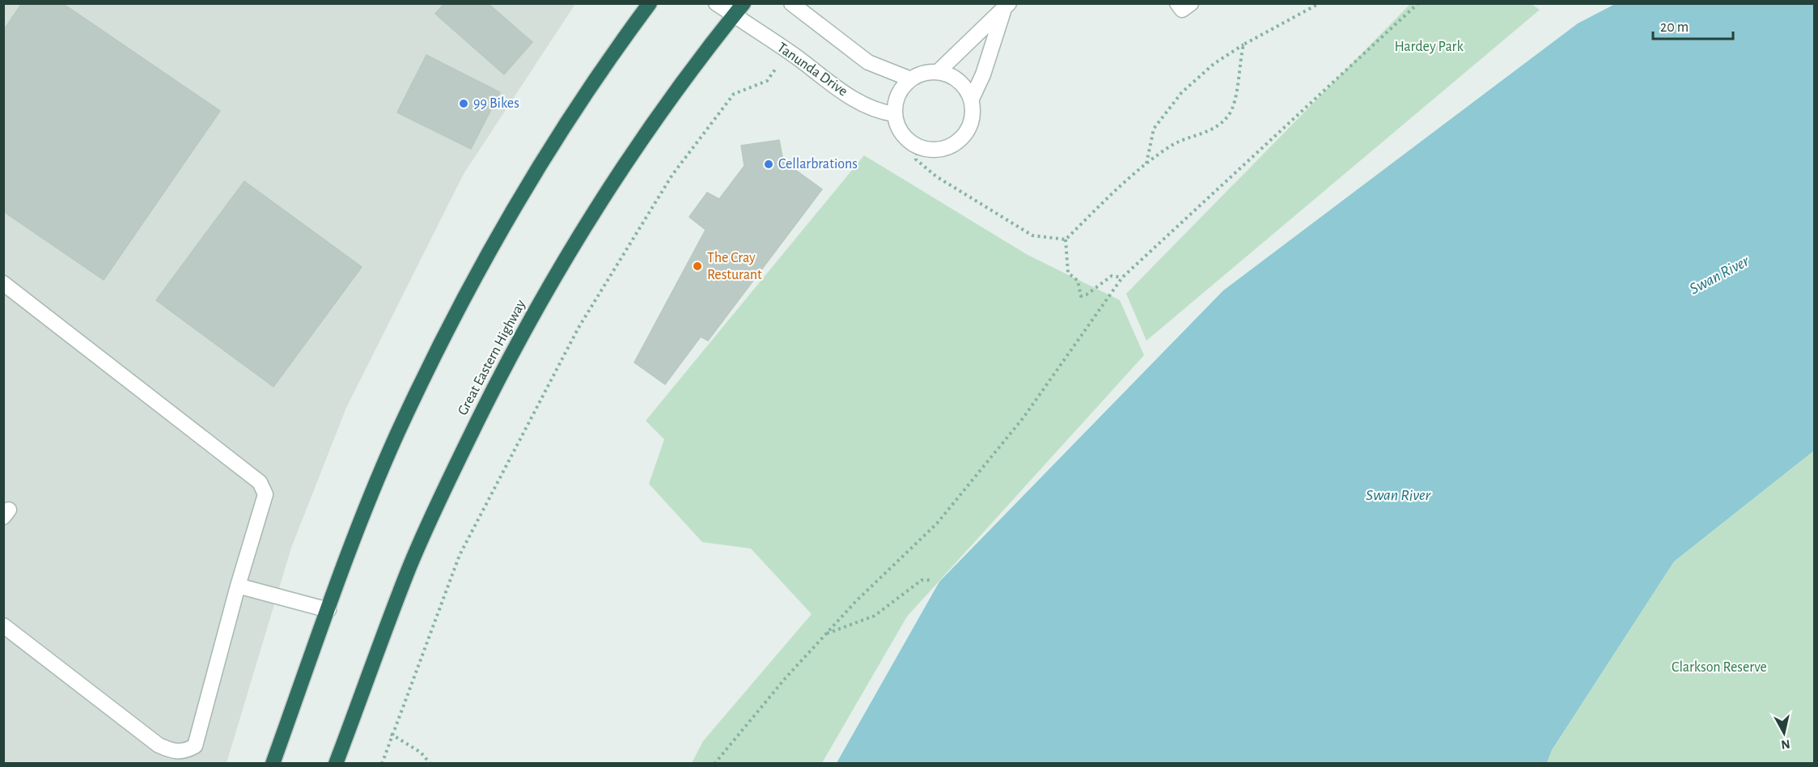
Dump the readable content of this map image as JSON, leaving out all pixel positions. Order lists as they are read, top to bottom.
{
  "streets": {
    "highway": ["Great Eastern Highway"],
    "main road": ["Tanunda Drive"]
  },
  "crossings": [
    ["Tanunda Drive", "Great Eastern Highway"]
  ],
  "water": ["Swan River"],
  "parks": ["Hardey Park", "Clarkson Reserve"],
  "places": ["99 Bikes", "Cellarbrations", "The Cray Resturant"],
  "scale_bar": "20 m",
  "north": "bottom"
}
